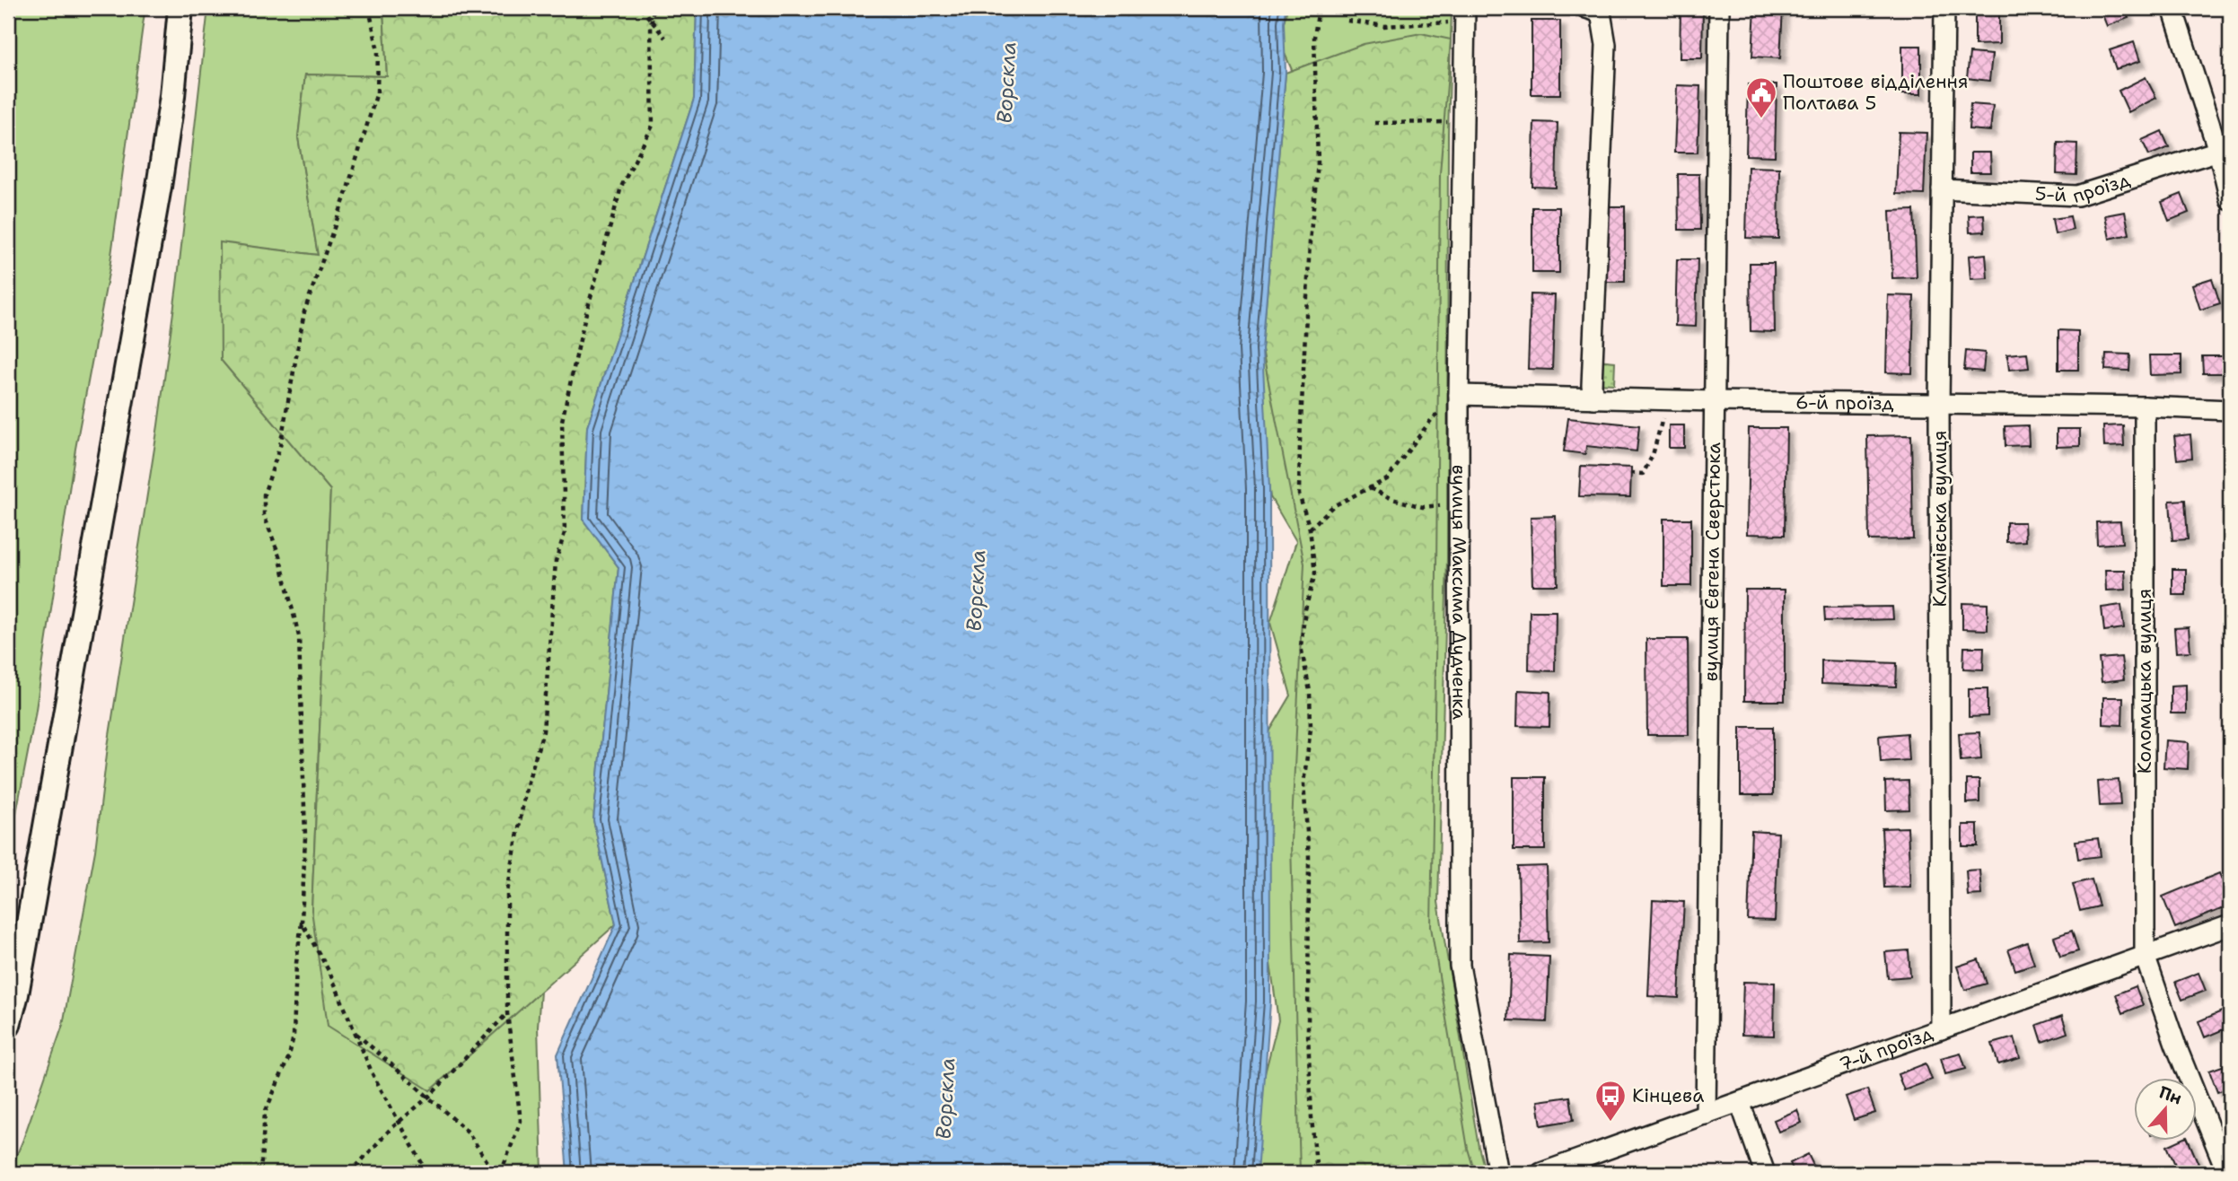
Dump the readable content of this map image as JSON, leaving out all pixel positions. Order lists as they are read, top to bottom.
{
  "streets": {
    "street": [
      "5-й проїзд",
      "6-й проїзд",
      "Климівська вулиця",
      "вулиця Євгена Сверстюка",
      "вулиця Максима Дудченка",
      "Коломацька вулиця",
      "7-й проїзд"
    ]
  },
  "crossings": [
    ["5-й проїзд", "Климівська вулиця"],
    ["6-й проїзд", "Климівська вулиця"],
    ["6-й проїзд", "вулиця Євгена Сверстюка"],
    ["6-й проїзд", "вулиця Максима Дудченка"],
    ["6-й проїзд", "Коломацька вулиця"],
    ["Климівська вулиця", "7-й проїзд"],
    ["вулиця Євгена Сверстюка", "7-й проїзд"],
    ["Коломацька вулиця", "7-й проїзд"]
  ],
  "water": ["Ворскла"],
  "places": {
    "public building": ["Поштове відділення Полтава 5"],
    "bus stop": ["Кінцева"]
  },
  "north": "top"
}
